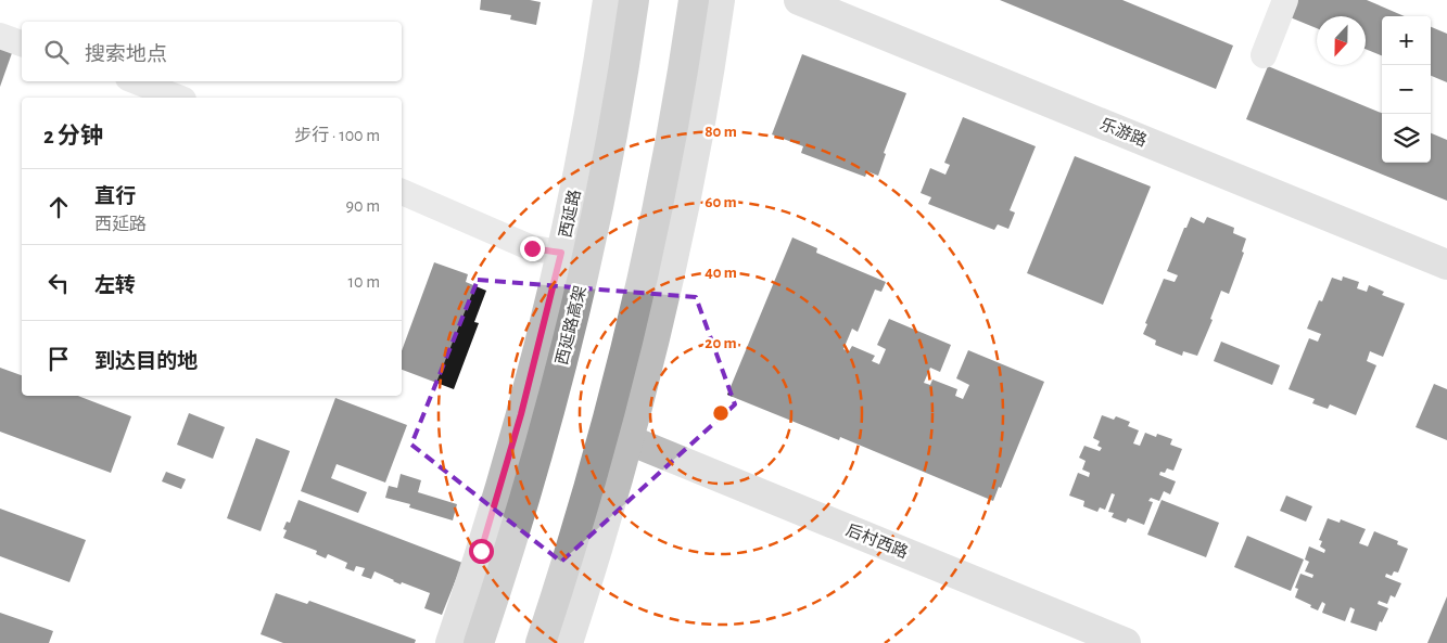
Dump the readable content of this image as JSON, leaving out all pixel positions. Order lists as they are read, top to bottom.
{
  "streets": {
    "highway": ["西延路高架"],
    "main road": ["乐游路", "西延路", "后村西路"]
  },
  "north": "bottom",
  "page": {
    "map_buttons": ["+", "−"],
    "search": "搜索地点",
    "heading": ["2 分钟", "步行 · 100 m"],
    "list": [
      ["直行", "西延路", "90 m"],
      ["左转", "10 m"],
      "到达目的地"
    ]
  },
  "rings": [
    "80 m",
    "60 m",
    "40 m",
    "20 m"
  ]
}
